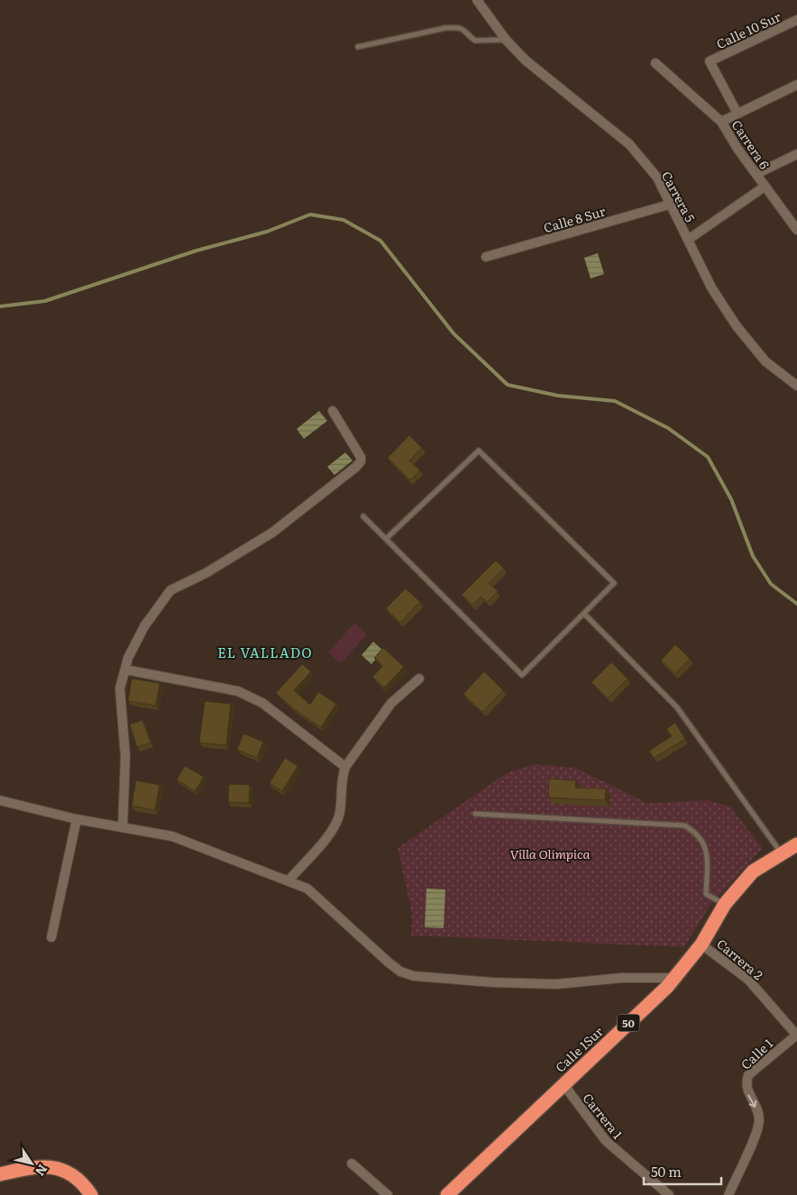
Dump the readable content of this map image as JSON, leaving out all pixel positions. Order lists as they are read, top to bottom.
{
  "streets": {
    "highway": ["50", "Calle 1Sur"],
    "street": [
      "Calle 10 Sur",
      "Carrera 6",
      "Carrera 5",
      "Calle 8 Sur",
      "Carrera 2",
      "Calle 1",
      "Carrera 1"
    ]
  },
  "crossings": [
    ["Carrera 5", "Calle 8 Sur"],
    ["Carrera 2", "Calle 1Sur"],
    ["Carrera 2", "Calle 1"],
    ["Calle 1Sur", "Carrera 1"]
  ],
  "one_way": ["Calle 1"],
  "districts": ["EL VALLADO"],
  "parks": ["Villa Olímpica"],
  "scale_bar": "50 m",
  "north": "bottom right"
}
